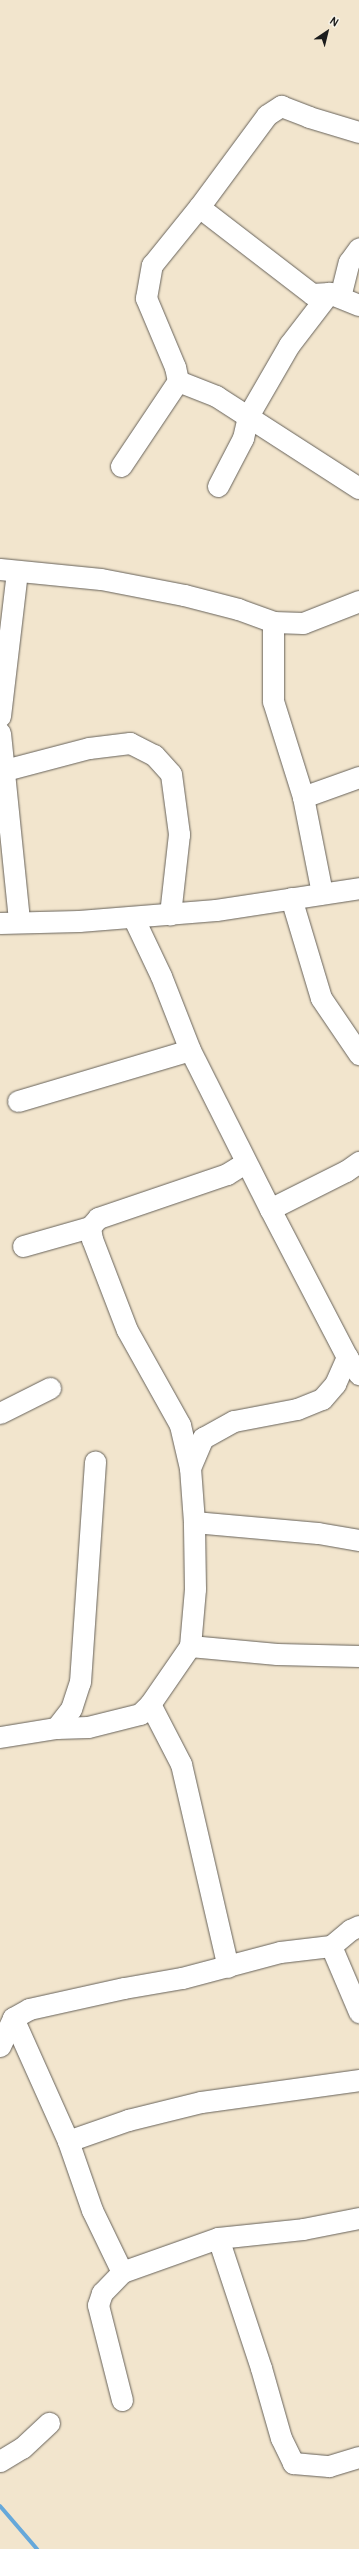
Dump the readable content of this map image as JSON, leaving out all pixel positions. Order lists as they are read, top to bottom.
{
  "north": "top right"
}
